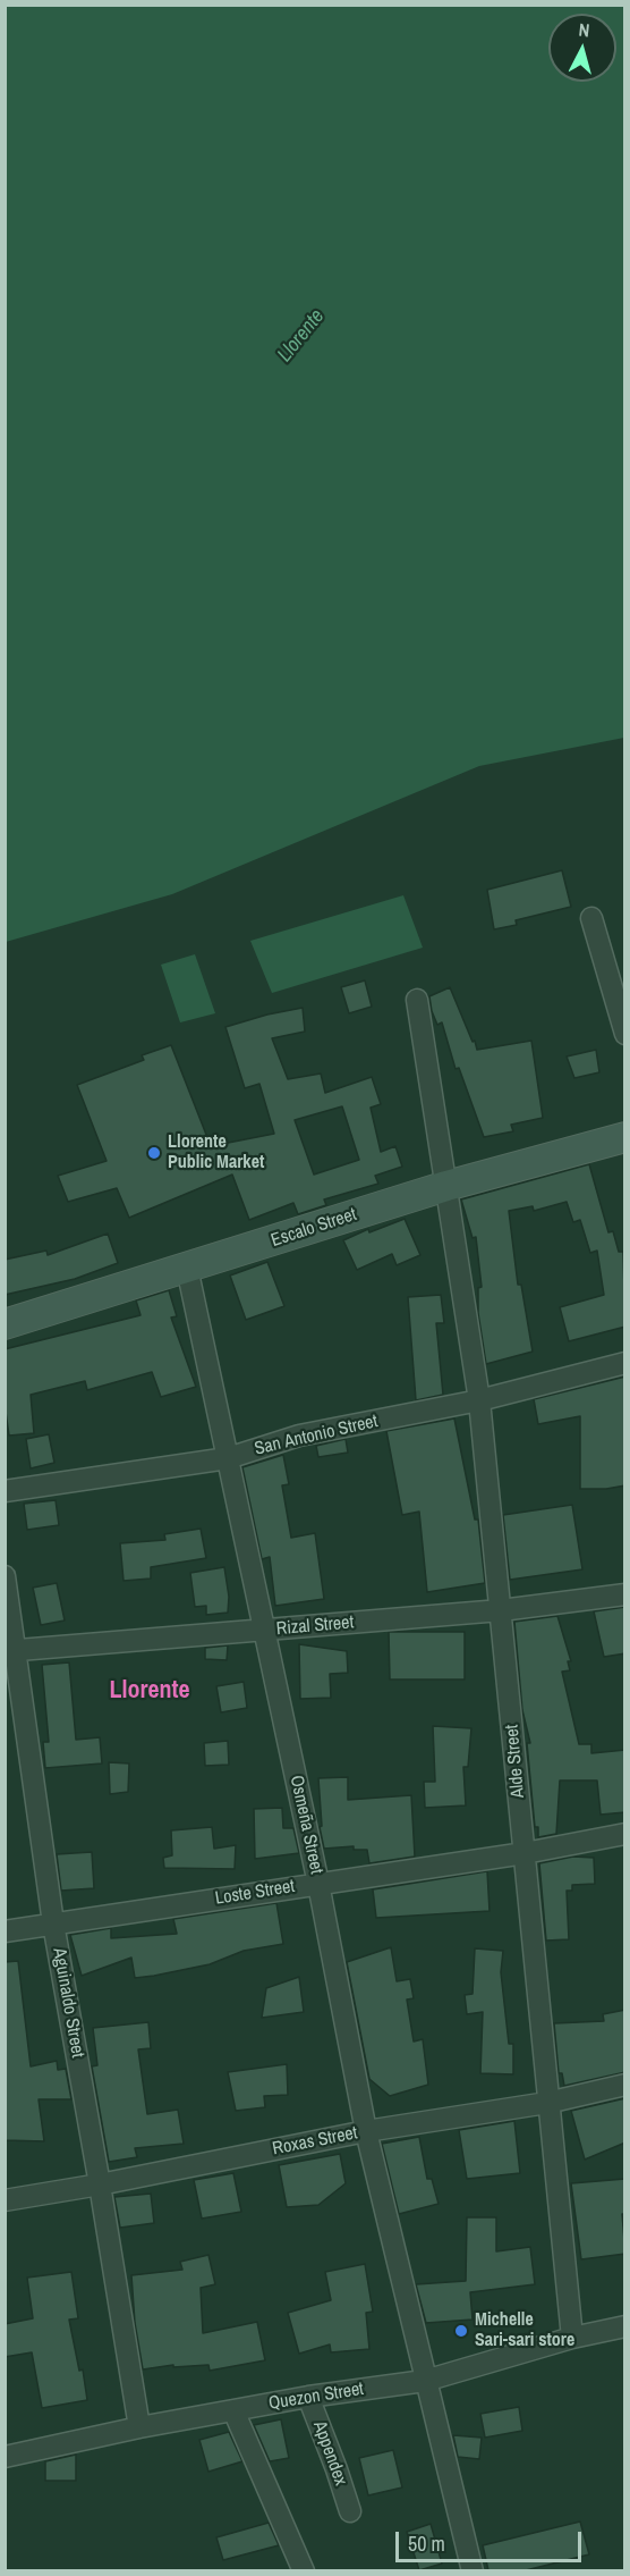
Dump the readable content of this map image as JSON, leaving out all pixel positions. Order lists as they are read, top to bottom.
{
  "streets": {
    "street": [
      "Escalo Street",
      "San Antonio Street",
      "Rizal Street",
      "Alde Street",
      "Osmeña Street",
      "Loste Street",
      "Aguinaldo Street",
      "Roxas Street",
      "Quezon Street",
      "Appendex"
    ]
  },
  "crossings": [
    ["Escalo Street", "Alde Street"],
    ["Escalo Street", "Osmeña Street"],
    ["San Antonio Street", "Alde Street"],
    ["San Antonio Street", "Osmeña Street"],
    ["Rizal Street", "Alde Street"],
    ["Rizal Street", "Osmeña Street"],
    ["Rizal Street", "Aguinaldo Street"],
    ["Alde Street", "Loste Street"],
    ["Alde Street", "Roxas Street"],
    ["Alde Street", "Quezon Street"],
    ["Osmeña Street", "Loste Street"],
    ["Osmeña Street", "Roxas Street"],
    ["Osmeña Street", "Quezon Street"],
    ["Loste Street", "Aguinaldo Street"],
    ["Aguinaldo Street", "Roxas Street"],
    ["Aguinaldo Street", "Quezon Street"],
    ["Quezon Street", "Appendex"]
  ],
  "districts": ["Llorente"],
  "water": ["Llorente"],
  "places": ["Llorente Public Market", "Michelle Sari-sari store"],
  "scale_bar": "50 m",
  "north": "top"
}
